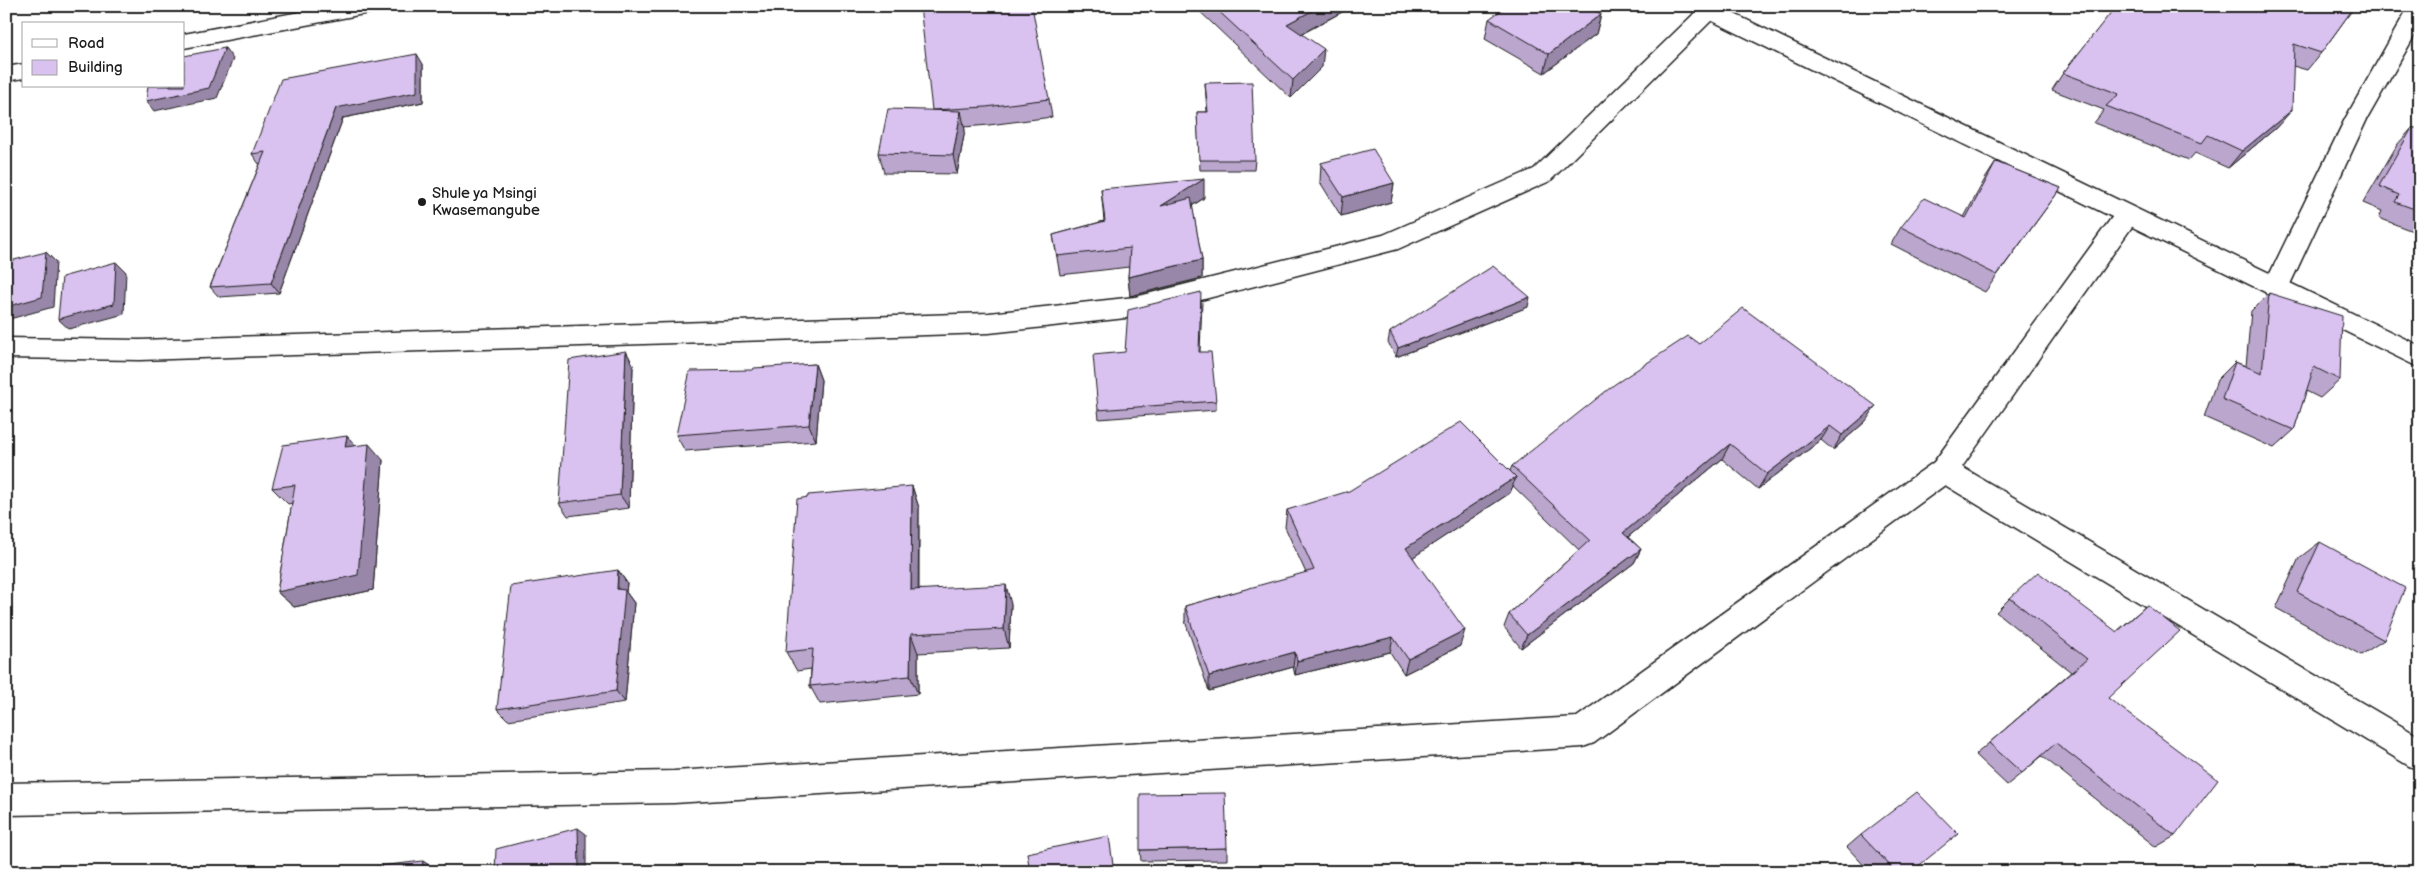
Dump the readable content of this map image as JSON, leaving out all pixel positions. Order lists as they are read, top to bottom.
{
  "places": ["Shule ya Msingi Kwasemangube"],
  "legend": ["Road", "Building"]
}
